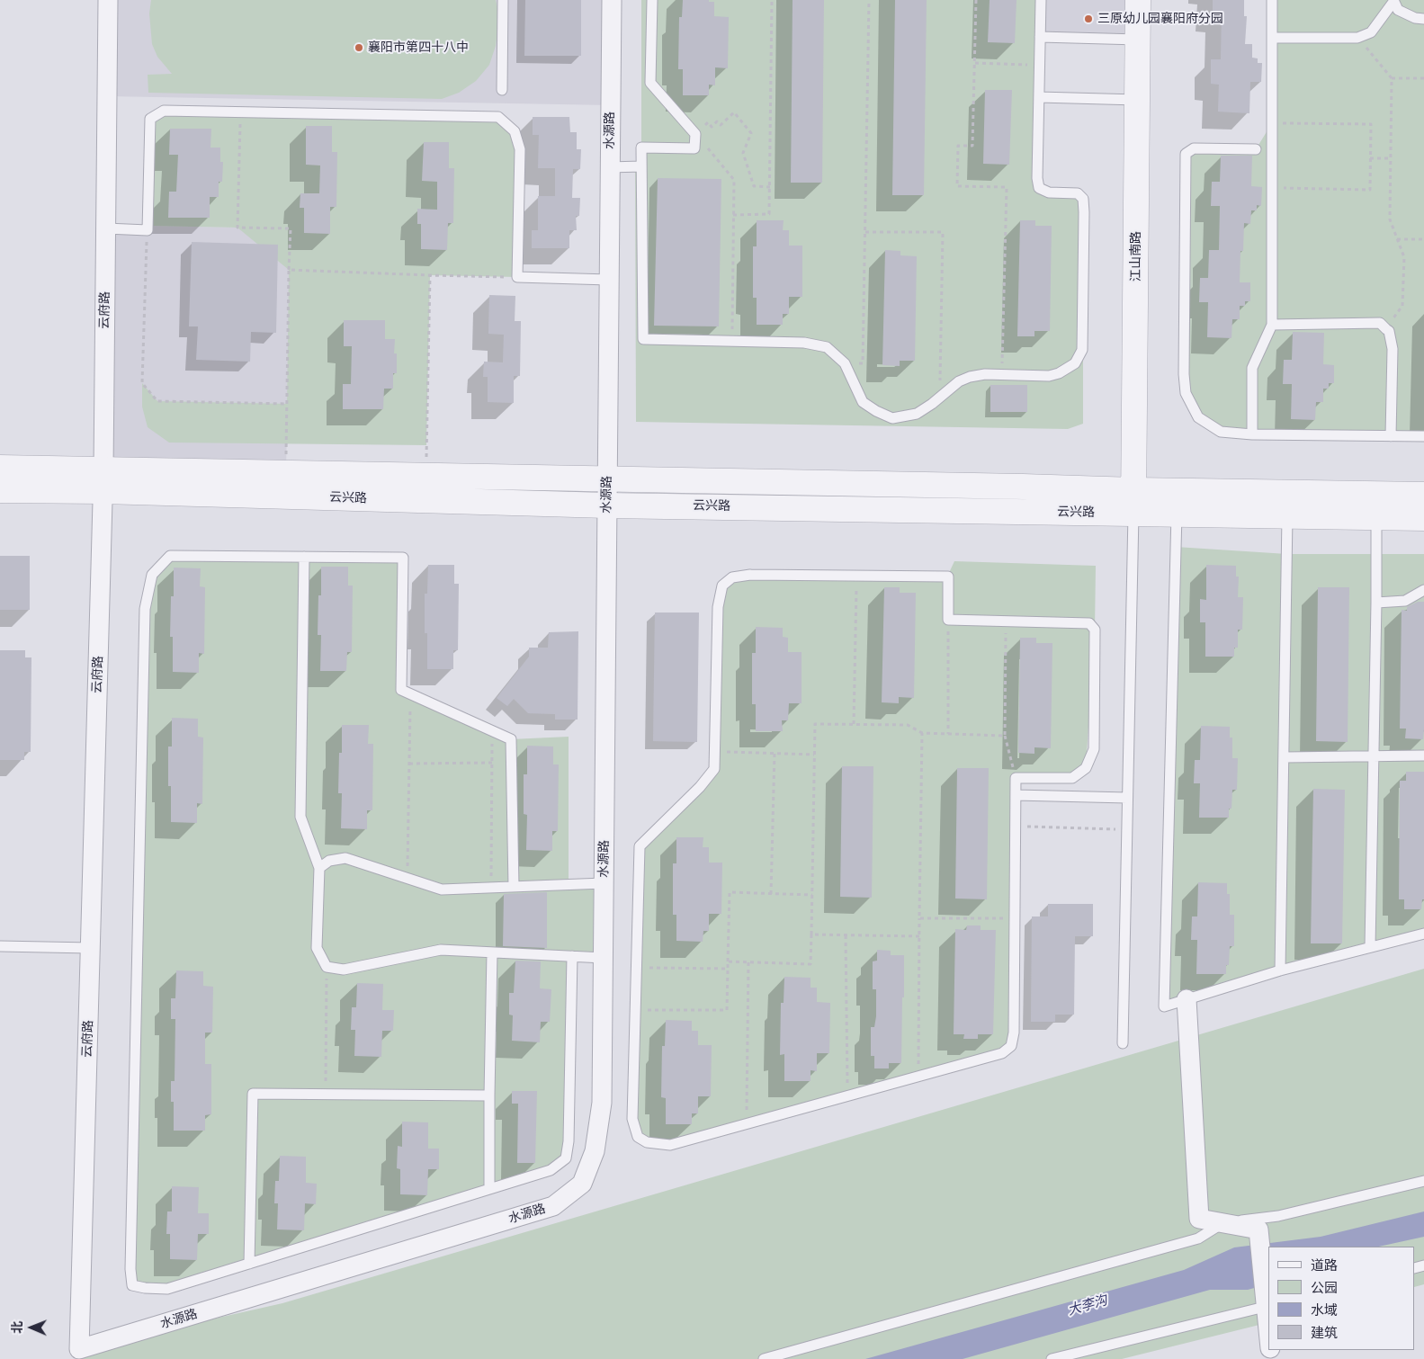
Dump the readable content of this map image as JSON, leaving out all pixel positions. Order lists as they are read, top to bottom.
{
  "streets": {
    "street": [
      "水源路",
      "江山南路",
      "云府路",
      "云兴路"
    ]
  },
  "crossings": [
    ["水源路", "云府路"],
    ["水源路", "云兴路"],
    ["江山南路", "云兴路"],
    ["云府路", "云兴路"]
  ],
  "water": ["大李沟"],
  "places": ["三原幼儿园襄阳府分园", "襄阳市第四十八中"],
  "legend": [
    "道路",
    "公园",
    "水域",
    "建筑"
  ],
  "north": "left"
}
